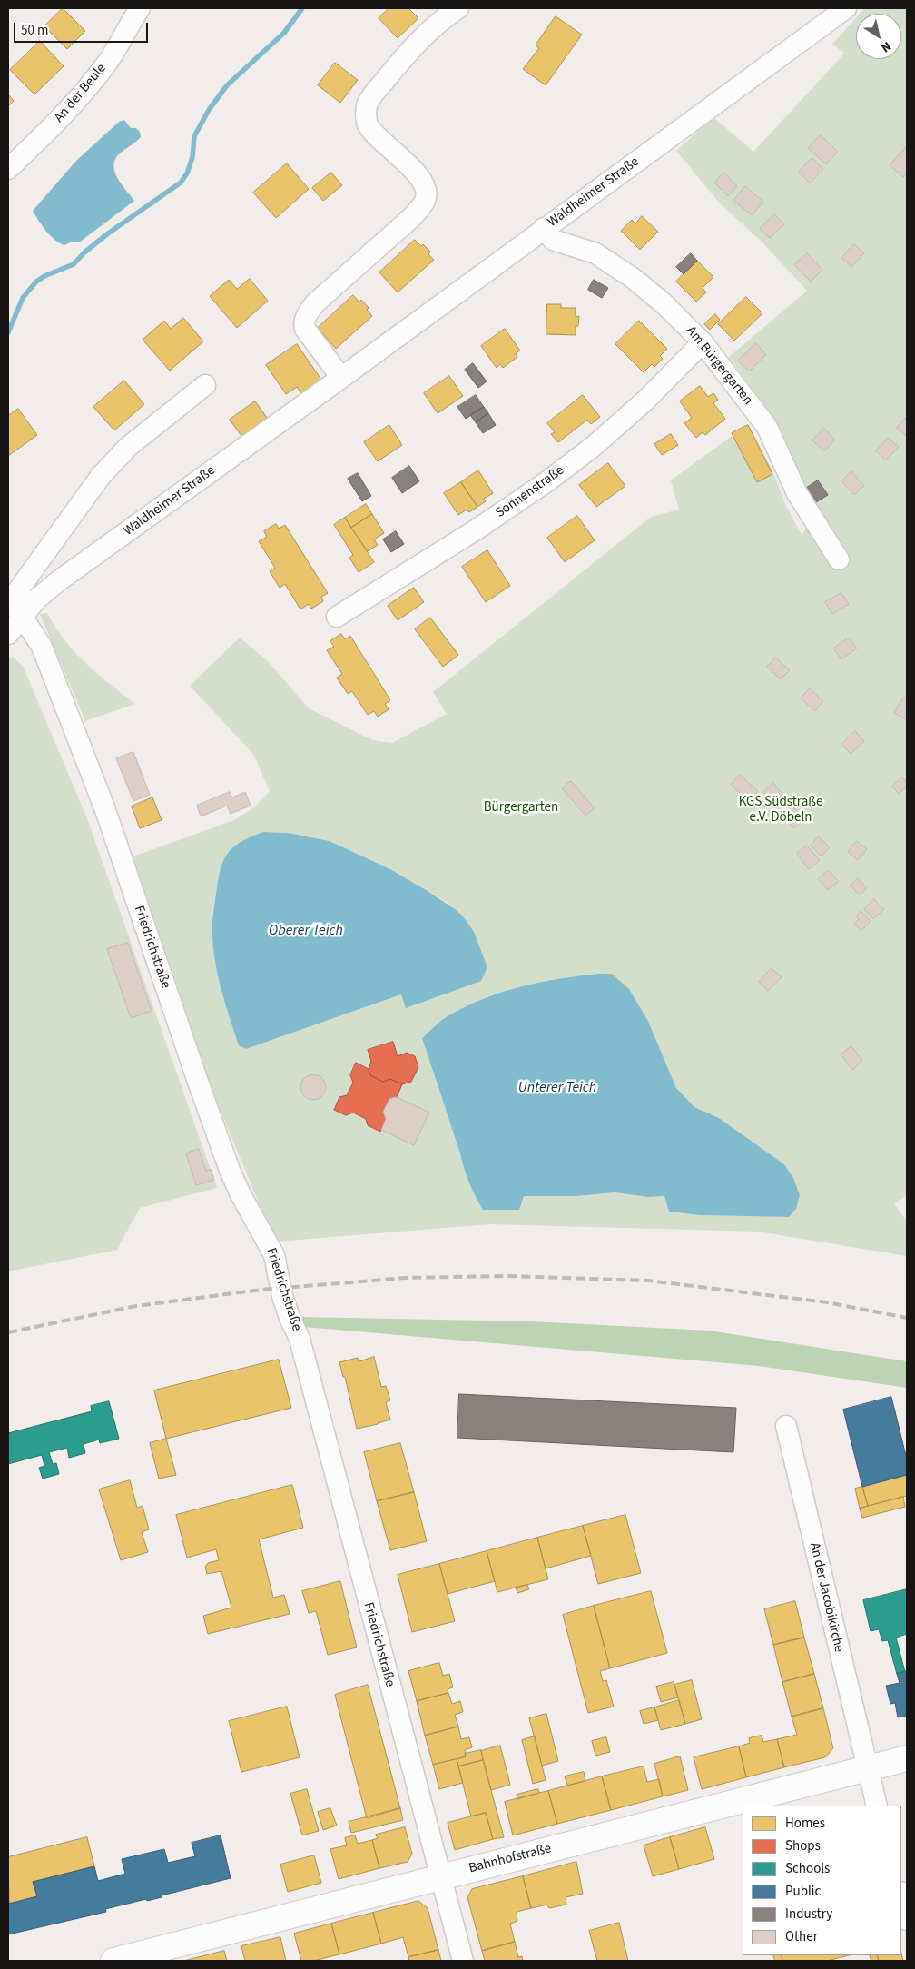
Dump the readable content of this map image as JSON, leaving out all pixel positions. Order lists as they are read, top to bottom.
{
  "streets": {
    "main road": ["Bahnhofstraße"],
    "street": [
      "An der Beule",
      "Waldheimer Straße",
      "Am Bürgergarten",
      "Sonnenstraße",
      "Friedrichstraße",
      "An der Jacobikirche"
    ]
  },
  "crossings": [
    ["Waldheimer Straße", "Am Bürgergarten"],
    ["Waldheimer Straße", "Friedrichstraße"],
    ["Am Bürgergarten", "Sonnenstraße"],
    ["Friedrichstraße", "Bahnhofstraße"],
    ["An der Jacobikirche", "Bahnhofstraße"]
  ],
  "water": ["Oberer Teich", "Unterer Teich"],
  "parks": ["KGS Südstraße e.V. Döbeln", "Bürgergarten"],
  "legend": [
    "Homes",
    "Shops",
    "Schools",
    "Public",
    "Industry",
    "Other"
  ],
  "scale_bar": "50 m",
  "north": "bottom right"
}
